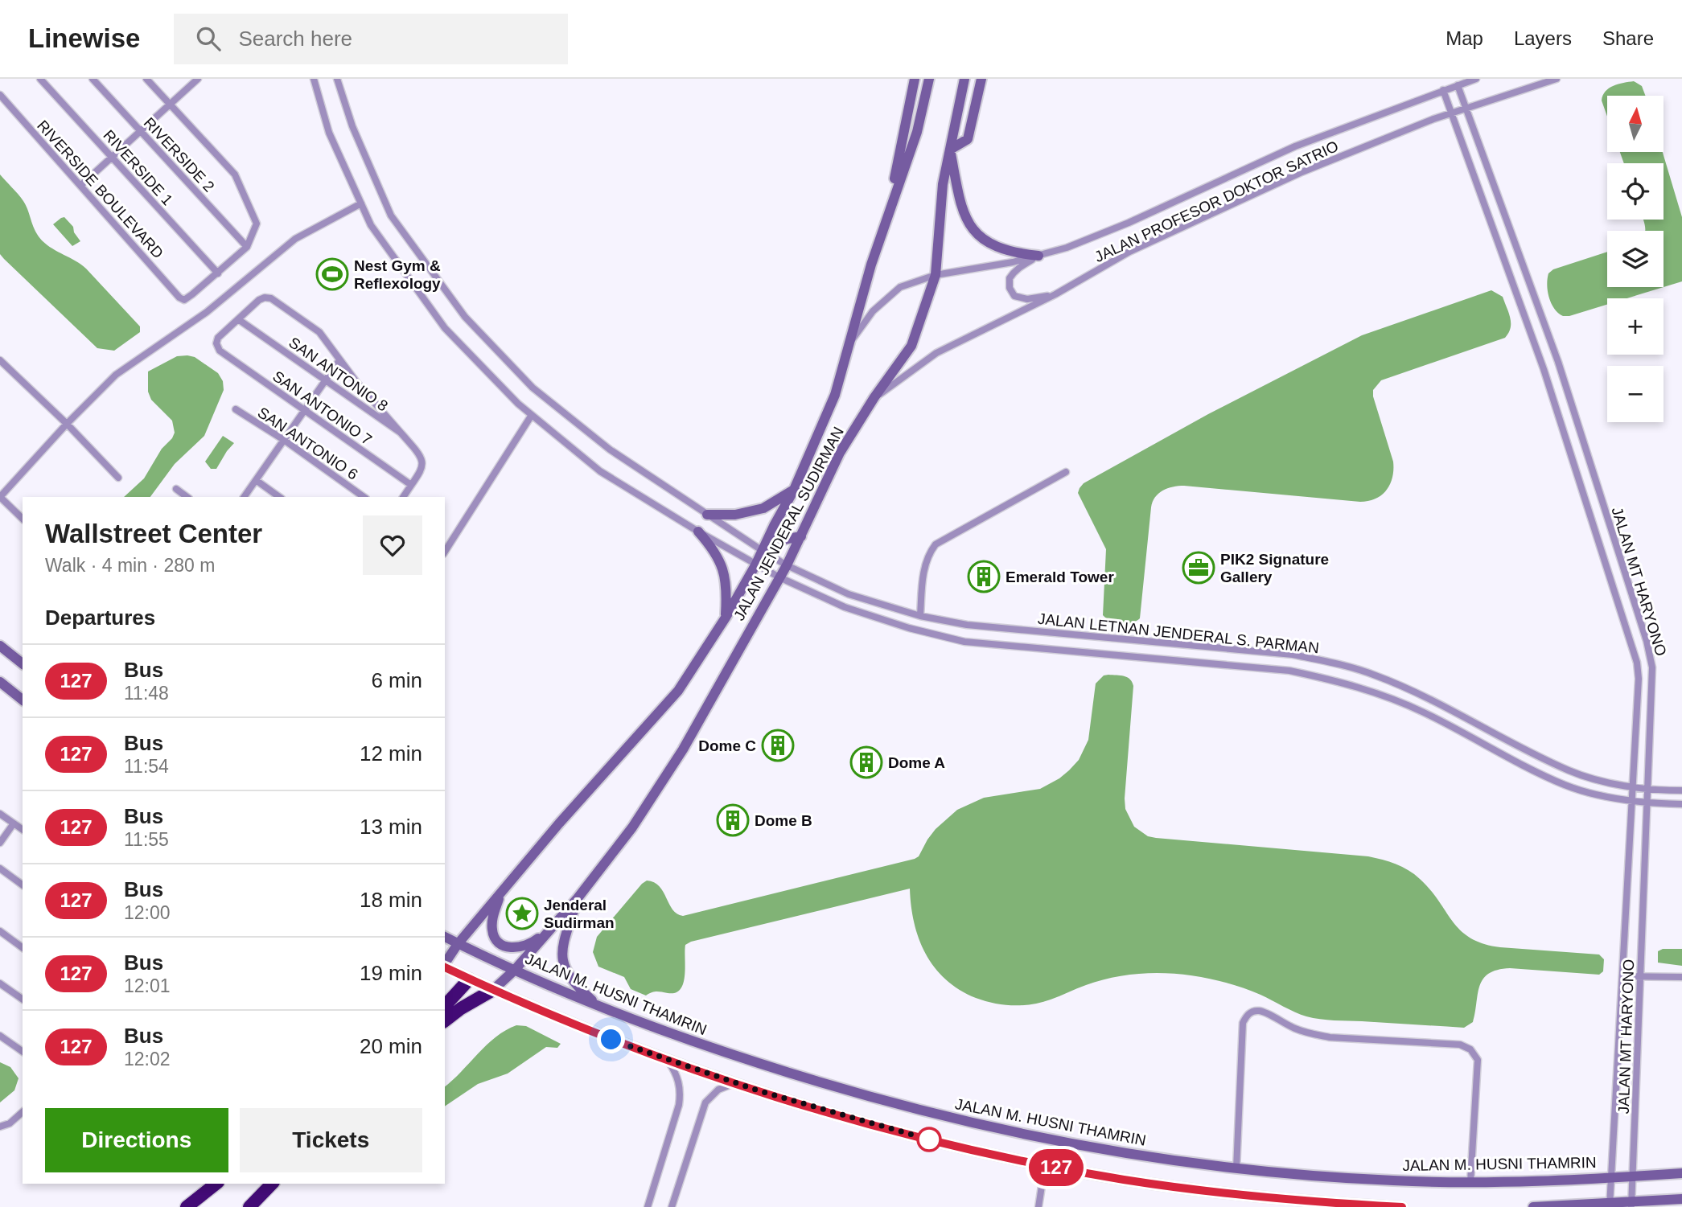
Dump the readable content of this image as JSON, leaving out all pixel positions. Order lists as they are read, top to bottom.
{
  "streets": {
    "street": [
      "RIVERSIDE 2",
      "RIVERSIDE 1",
      "RIVERSIDE BOULEVARD",
      "JALAN PROFESOR DOKTOR SATRIO",
      "SAN ANTONIO 8",
      "SAN ANTONIO 7",
      "SAN ANTONIO 6",
      "JALAN JENDERAL SUDIRMAN",
      "JALAN MT HARYONO",
      "JALAN LETNAN JENDERAL S. PARMAN",
      "JALAN M. HUSNI THAMRIN"
    ]
  },
  "crossings": [
    ["RIVERSIDE 1", "RIVERSIDE BOULEVARD"],
    ["JALAN PROFESOR DOKTOR SATRIO", "JALAN JENDERAL SUDIRMAN"],
    ["JALAN PROFESOR DOKTOR SATRIO", "JALAN MT HARYONO"],
    ["SAN ANTONIO 8", "SAN ANTONIO 7"],
    ["JALAN JENDERAL SUDIRMAN", "JALAN LETNAN JENDERAL S. PARMAN"],
    ["JALAN JENDERAL SUDIRMAN", "JALAN M. HUSNI THAMRIN"],
    ["JALAN MT HARYONO", "JALAN LETNAN JENDERAL S. PARMAN"],
    ["JALAN MT HARYONO", "JALAN M. HUSNI THAMRIN"]
  ],
  "places": {
    "sports": ["Nest Gym & Reflexology"],
    "office": ["PIK2 Signature Gallery"],
    "building": [
      "Emerald Tower",
      "Dome C",
      "Dome A",
      "Dome B"
    ],
    "place": ["Jenderal Sudirman"]
  },
  "lines": ["bus line 127"],
  "north": "top",
  "page": {
    "header": "Linewise",
    "search": "Search here",
    "nav": ["Map", "Layers", "Share"],
    "on_map": "127",
    "map_buttons": ["+", "−"],
    "heading": [
      ["Wallstreet Center", "Walk · 4 min · 280 m"],
      "Departures"
    ],
    "list": [
      {
        "mark": "127",
        "name": "Bus",
        "note": "11:48",
        "value": "6 min"
      },
      {
        "mark": "127",
        "name": "Bus",
        "note": "11:54",
        "value": "12 min"
      },
      {
        "mark": "127",
        "name": "Bus",
        "note": "11:55",
        "value": "13 min"
      },
      {
        "mark": "127",
        "name": "Bus",
        "note": "12:00",
        "value": "18 min"
      },
      {
        "mark": "127",
        "name": "Bus",
        "note": "12:01",
        "value": "19 min"
      },
      {
        "mark": "127",
        "name": "Bus",
        "note": "12:02",
        "value": "20 min"
      }
    ],
    "buttons": ["Directions", "Tickets"]
  }
}
